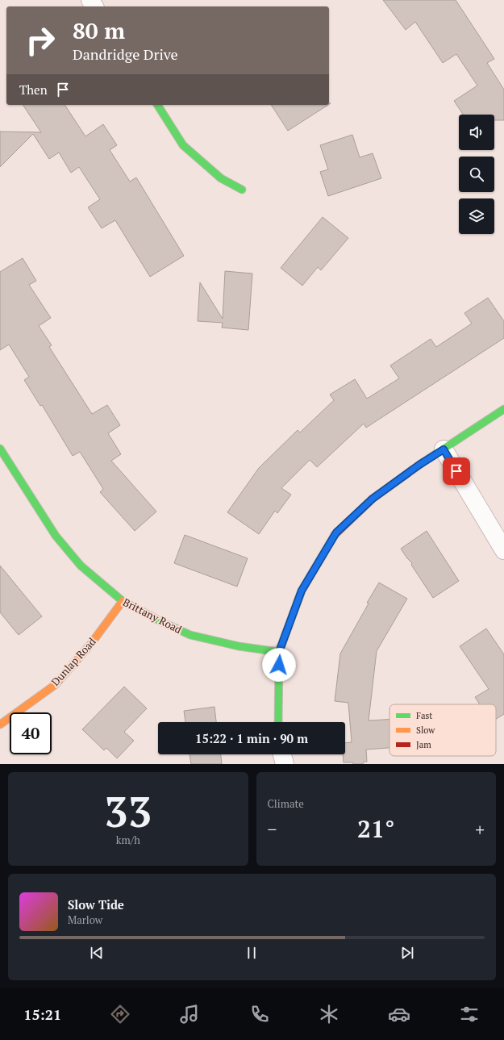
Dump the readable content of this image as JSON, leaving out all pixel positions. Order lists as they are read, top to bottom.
{
  "streets": {
    "street": ["Brittany Road", "Dunlap Road"]
  },
  "crossings": [
    ["Brittany Road", "Dunlap Road"]
  ],
  "legend": ["Fast", "Slow", "Jam"],
  "page": {
    "turn": ["80 m", "Dandridge Drive"],
    "then": "Then",
    "limit": "40",
    "trip": "15:22 · 1 min · 90 m",
    "tile": [
      ["33", "km/h"],
      "Climate"
    ],
    "heat": ["−", "21°", "+"],
    "song": ["Slow Tide", "Marlow"],
    "tabs": "15:21"
  }
}
